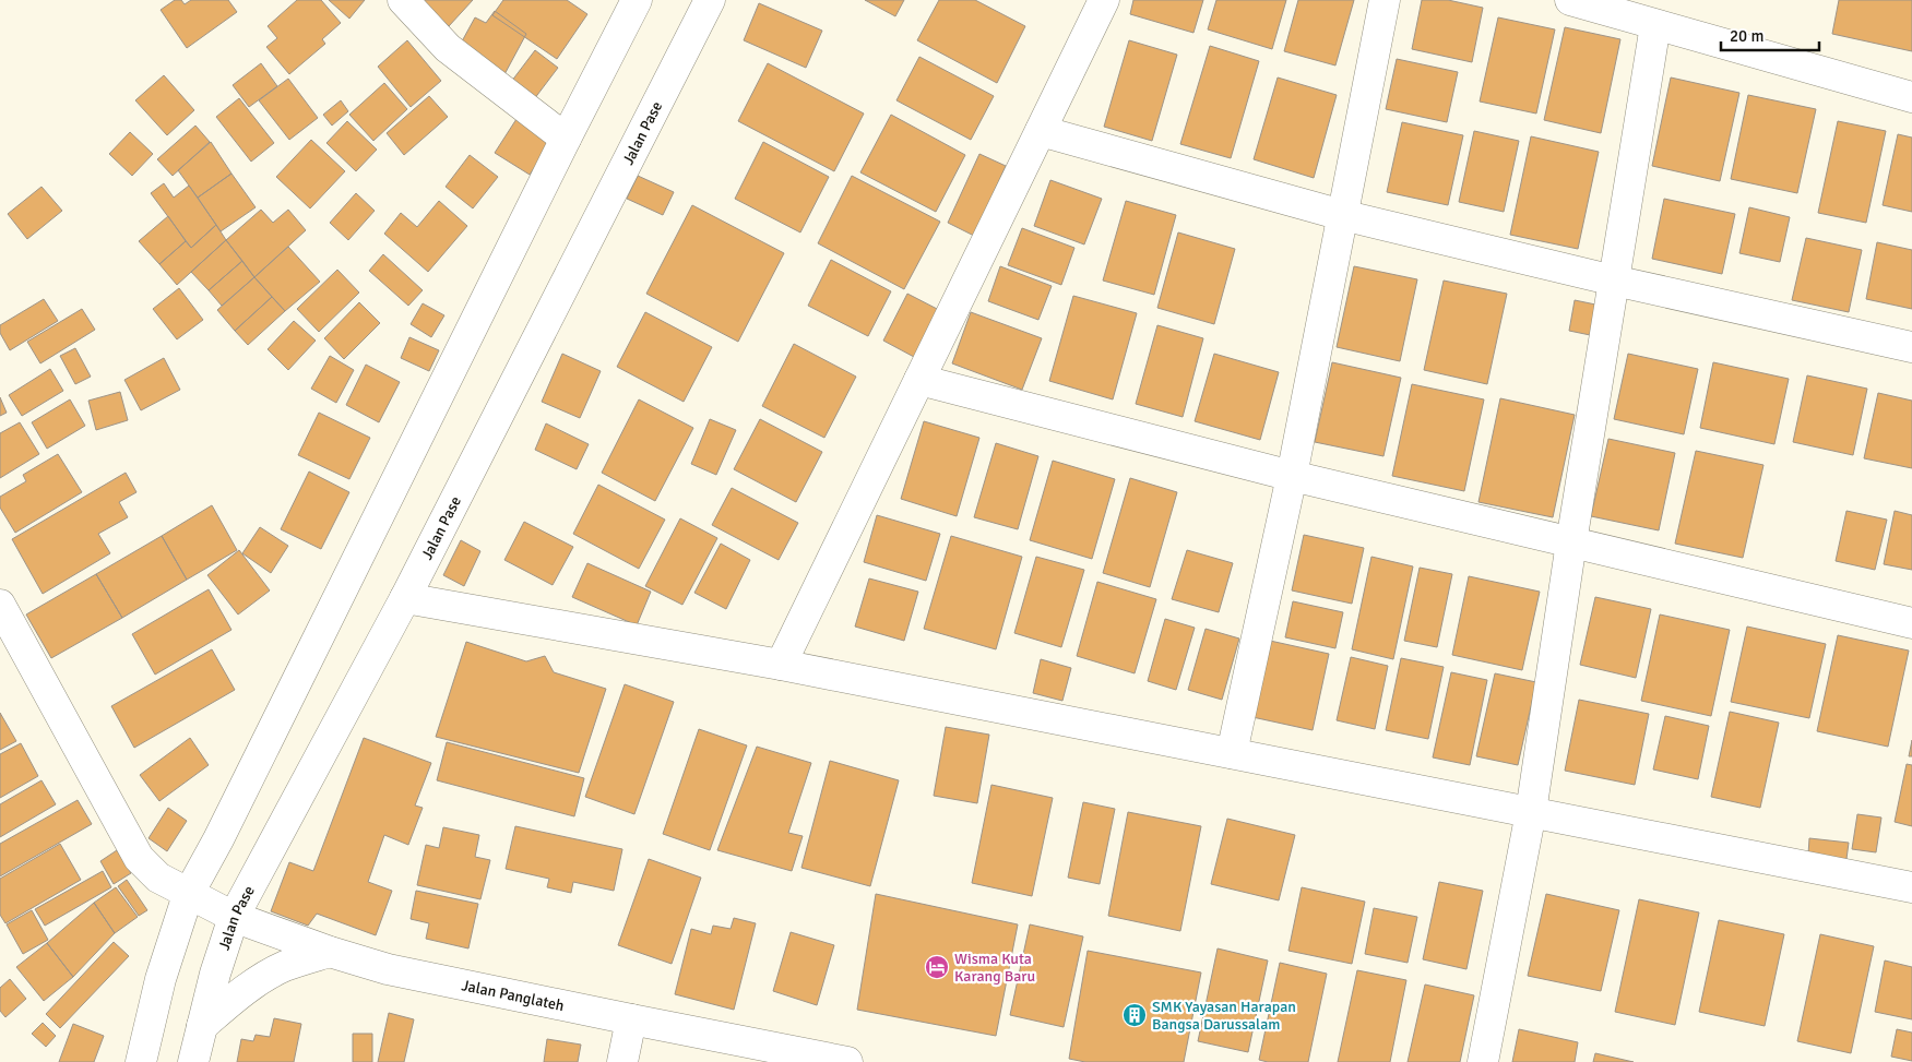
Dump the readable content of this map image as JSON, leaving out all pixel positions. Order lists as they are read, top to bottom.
{
  "streets": {
    "street": ["Jalan Pase", "Jalan Panglateh"]
  },
  "crossings": [
    ["Jalan Pase", "Jalan Panglateh"]
  ],
  "places": {
    "hotel": ["Wisma Kuta Karang Baru"],
    "building": ["SMK Yayasan Harapan Bangsa Darussalam"]
  },
  "scale_bar": "20 m"
}
